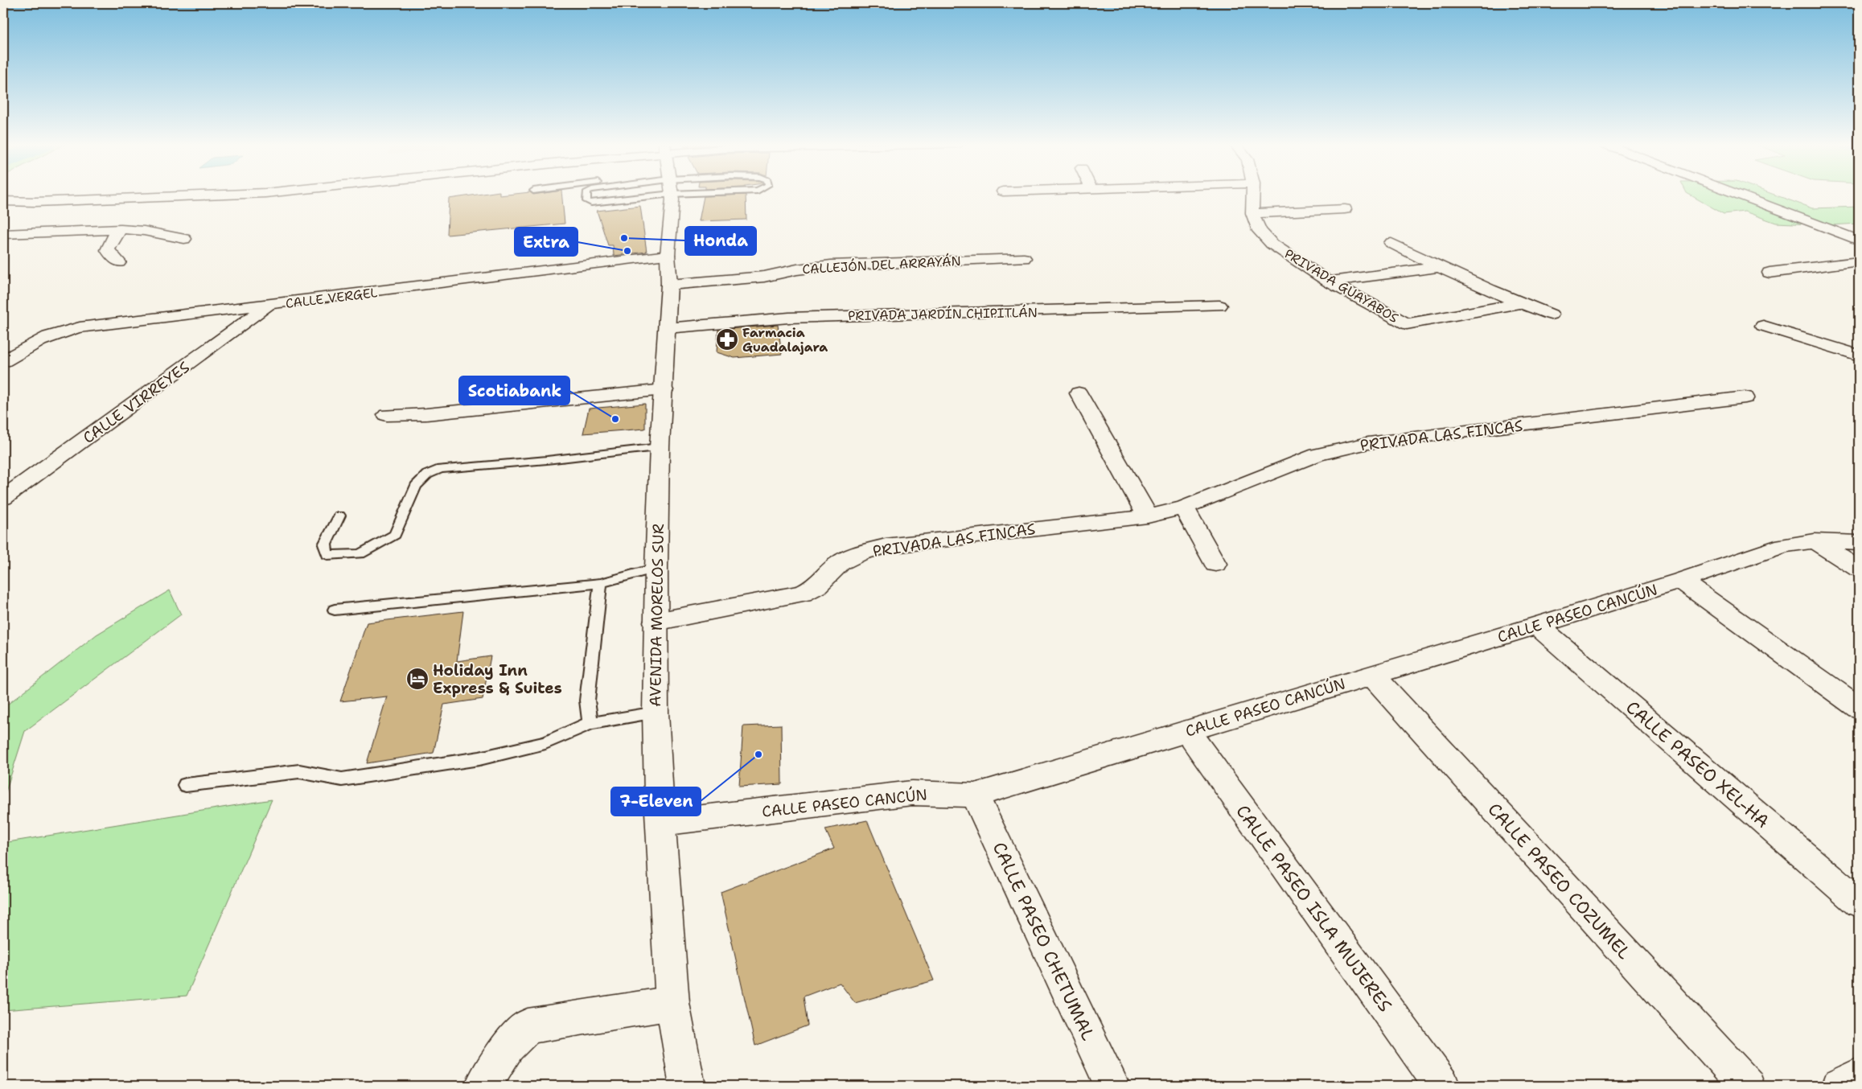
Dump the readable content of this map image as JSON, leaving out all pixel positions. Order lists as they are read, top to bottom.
{
  "streets": {
    "street": [
      "CALLEJÓN DEL ARRAYÁN",
      "PRIVADA GUAYABOS",
      "CALLE VERGEL",
      "PRIVADA JARDÍN CHIPITLÁN",
      "CALLE VIRREYES",
      "PRIVADA LAS FINCAS",
      "CALLE PASEO CANCÚN",
      "AVENIDA MORELOS SUR",
      "CALLE PASEO XEL-HA",
      "CALLE PASEO COZUMEL",
      "CALLE PASEO ISLA MUJERES",
      "CALLE PASEO CHETUMAL"
    ]
  },
  "crossings": [
    ["CALLEJÓN DEL ARRAYÁN", "AVENIDA MORELOS SUR"],
    ["CALLE VERGEL", "CALLE VIRREYES"],
    ["CALLE VERGEL", "AVENIDA MORELOS SUR"],
    ["PRIVADA JARDÍN CHIPITLÁN", "AVENIDA MORELOS SUR"],
    ["PRIVADA LAS FINCAS", "AVENIDA MORELOS SUR"],
    ["CALLE PASEO CANCÚN", "AVENIDA MORELOS SUR"],
    ["CALLE PASEO CANCÚN", "CALLE PASEO XEL-HA"],
    ["CALLE PASEO CANCÚN", "CALLE PASEO COZUMEL"],
    ["CALLE PASEO CANCÚN", "CALLE PASEO ISLA MUJERES"],
    ["CALLE PASEO CANCÚN", "CALLE PASEO CHETUMAL"]
  ],
  "places": {
    "other": [
      "Honda",
      "Extra",
      "Scotiabank",
      "7-Eleven"
    ],
    "pharmacy": ["Farmacia Guadalajara"],
    "hotel": ["Holiday Inn Express & Suites"]
  }
}
